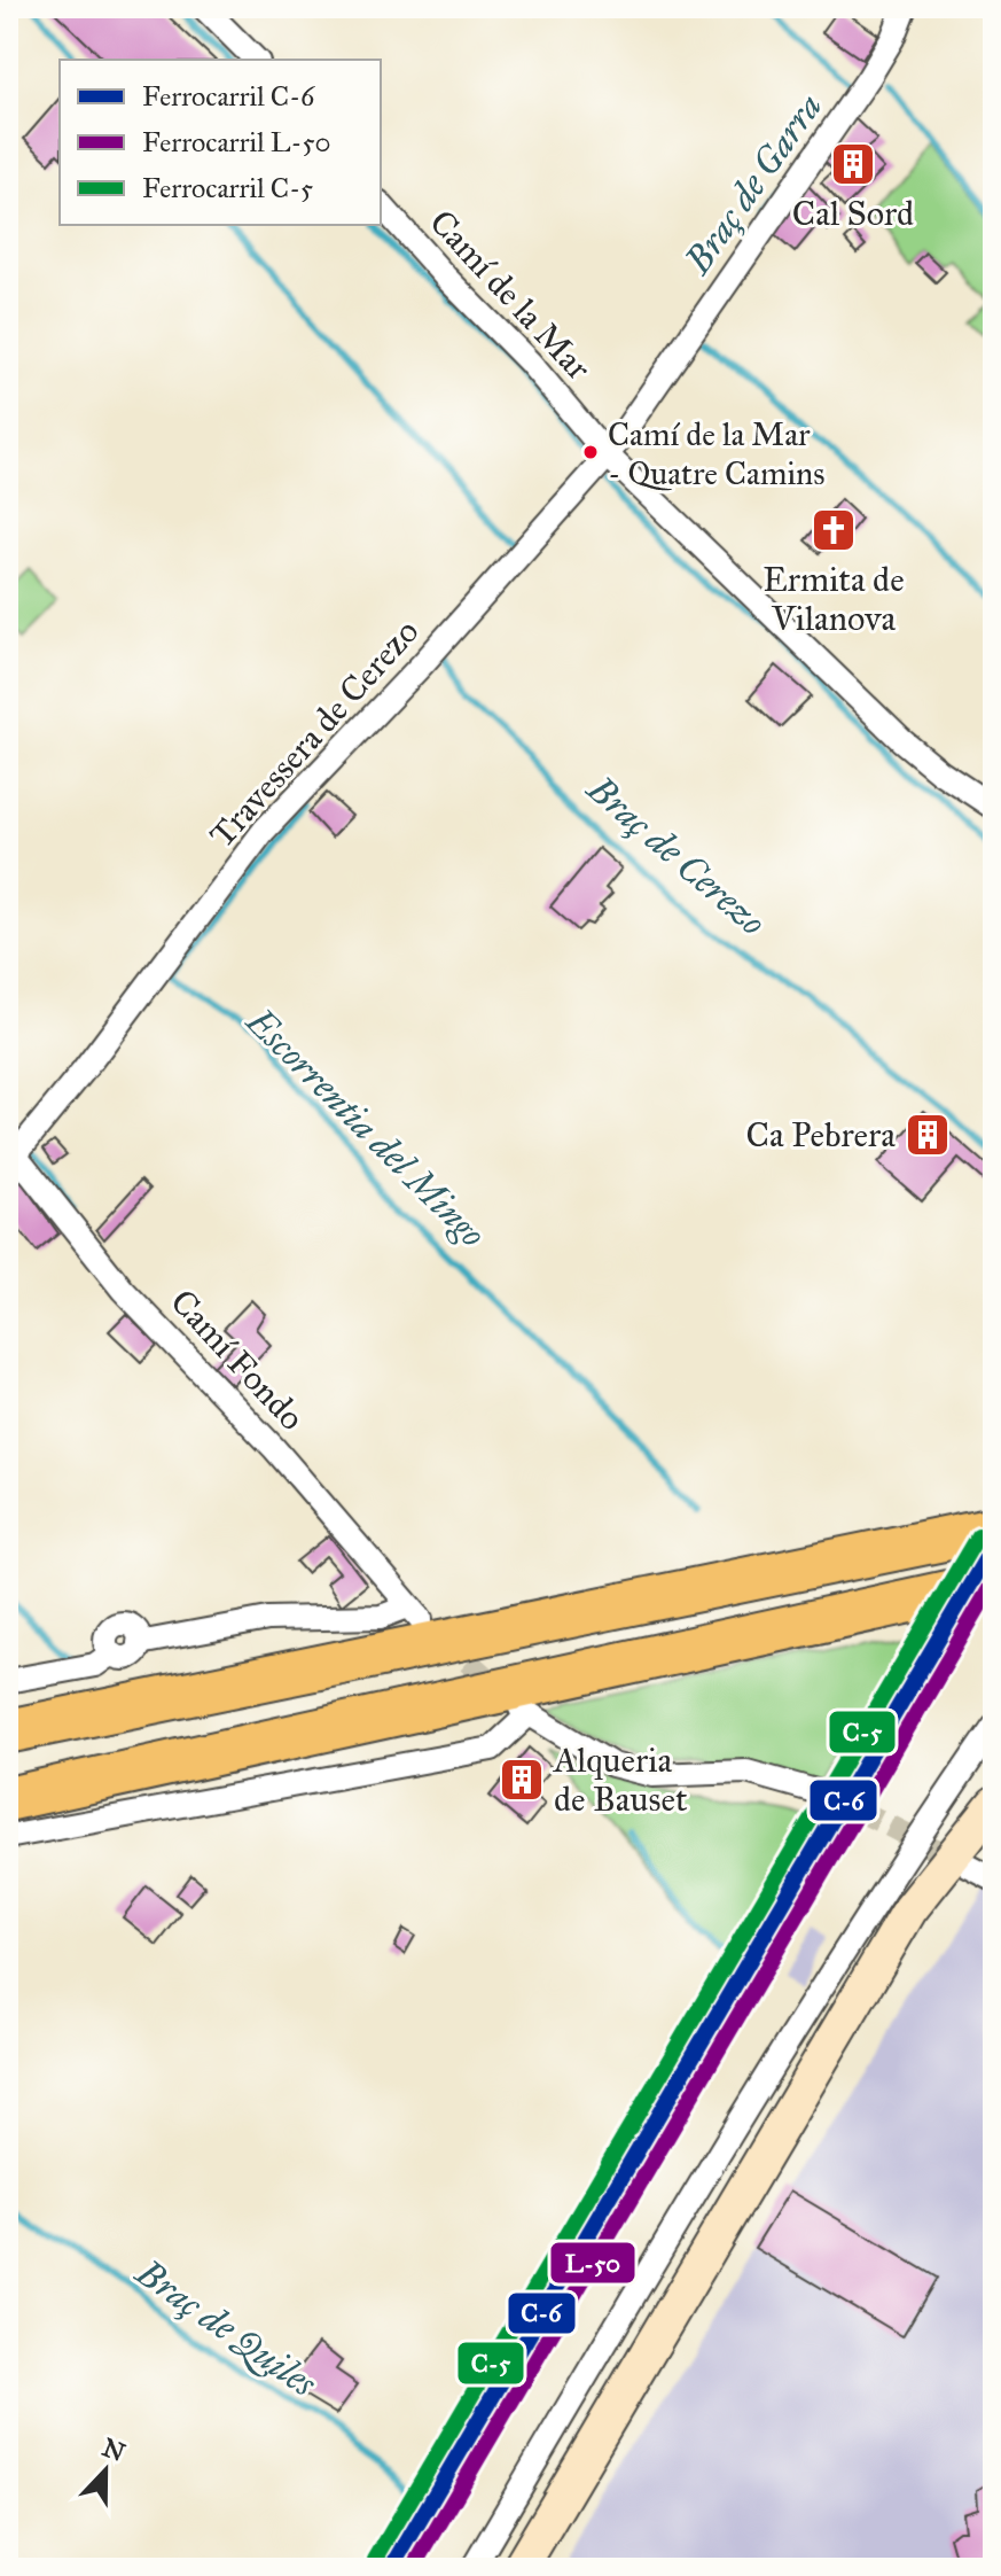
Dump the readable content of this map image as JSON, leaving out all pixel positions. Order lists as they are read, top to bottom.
{
  "streets": {
    "street": ["Camí de la Mar", "Travessera de Cerezo", "Camí Fondo"]
  },
  "crossings": [
    ["Camí de la Mar", "Travessera de Cerezo"],
    ["Travessera de Cerezo", "Camí Fondo"]
  ],
  "water": [
    "Braç de Garra",
    "Braç de Cerezo",
    "Escorrentia del Mingo",
    "Braç de Quiles"
  ],
  "places": {
    "building": ["Cal Sord", "Ca Pebrera", "Alqueria de Bauset"],
    "other": ["Camí de la Mar - Quatre Camins"],
    "church": ["Ermita de Vilanova"]
  },
  "lines": ["rail line C-5", "rail line C-6", "rail line L-50"],
  "legend": ["Ferrocarril C-6", "Ferrocarril L-50", "Ferrocarril C-5"],
  "north": "top"
}
